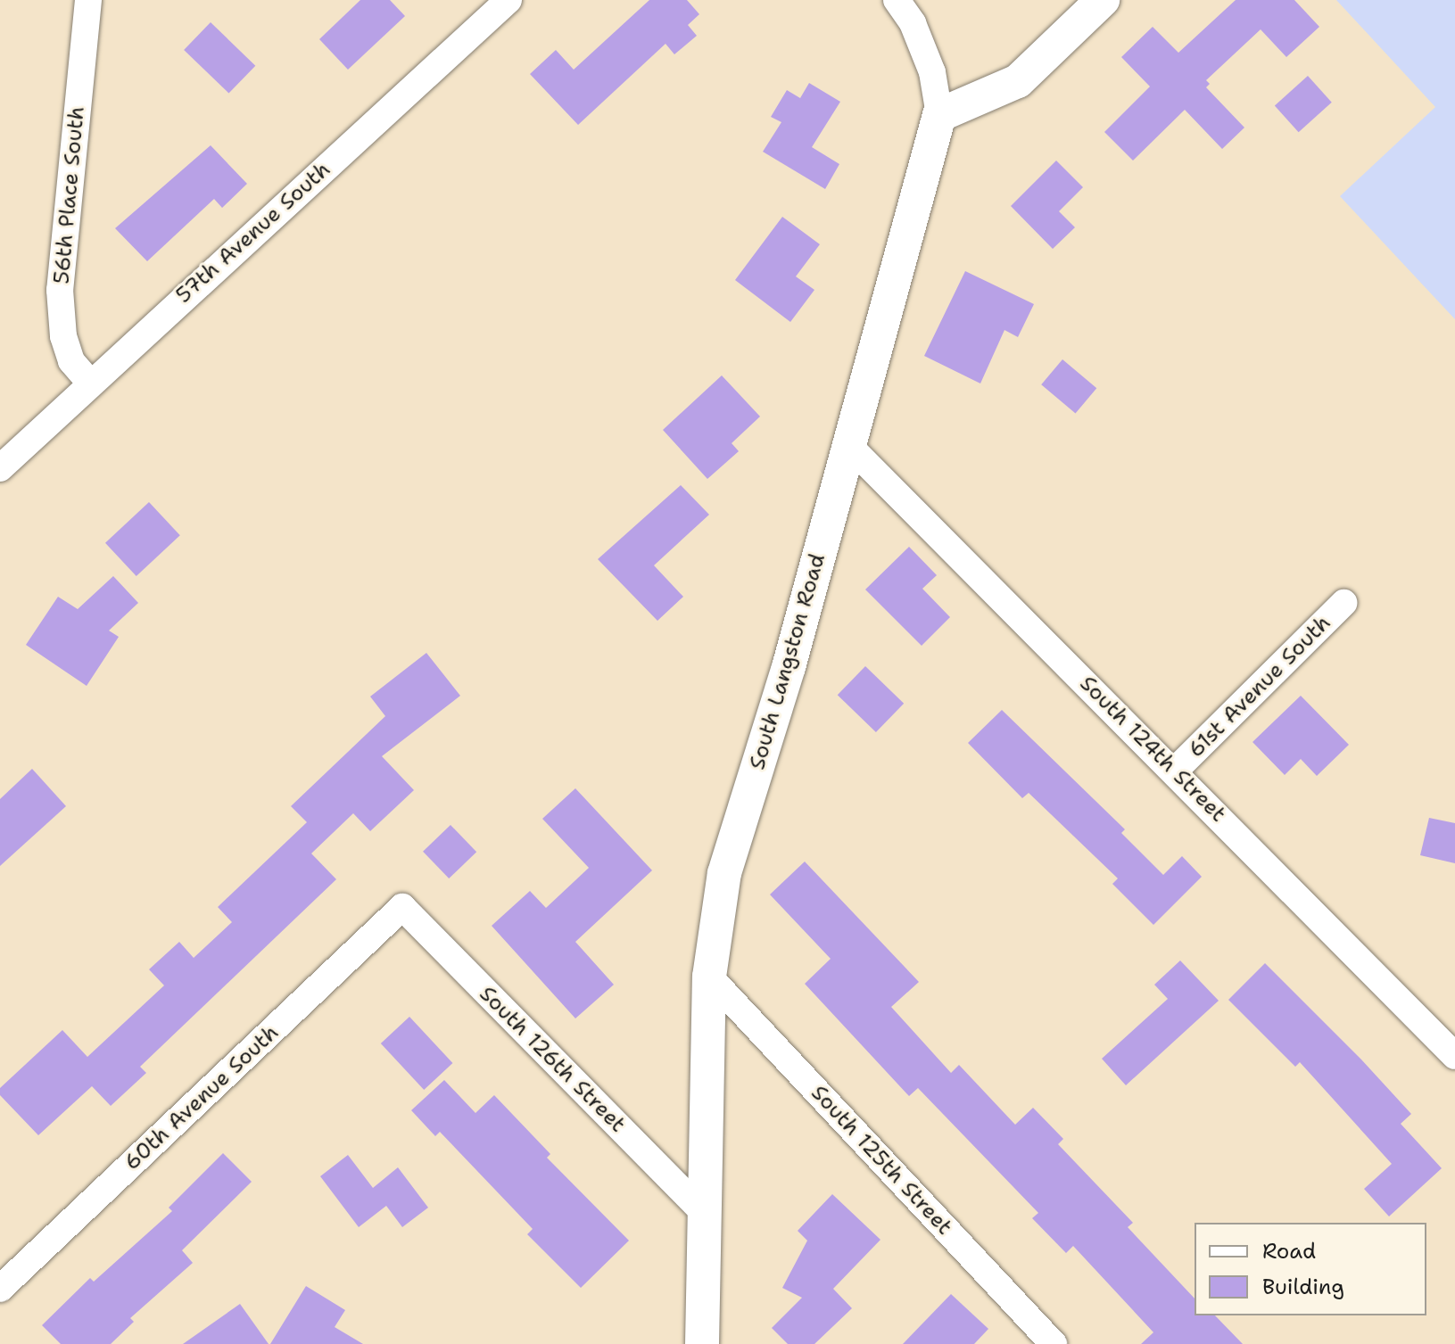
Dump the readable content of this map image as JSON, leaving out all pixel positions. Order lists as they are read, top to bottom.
{
  "streets": {
    "street": [
      "56th Place South",
      "57th Avenue South",
      "South Langston Road",
      "61st Avenue South",
      "South 124th Street",
      "South 126th Street",
      "60th Avenue South",
      "South 125th Street"
    ]
  },
  "crossings": [
    ["56th Place South", "57th Avenue South"],
    ["South Langston Road", "South 124th Street"],
    ["South Langston Road", "South 126th Street"],
    ["South Langston Road", "South 125th Street"],
    ["61st Avenue South", "South 124th Street"],
    ["South 126th Street", "60th Avenue South"]
  ],
  "legend": ["Road", "Building"]
}
